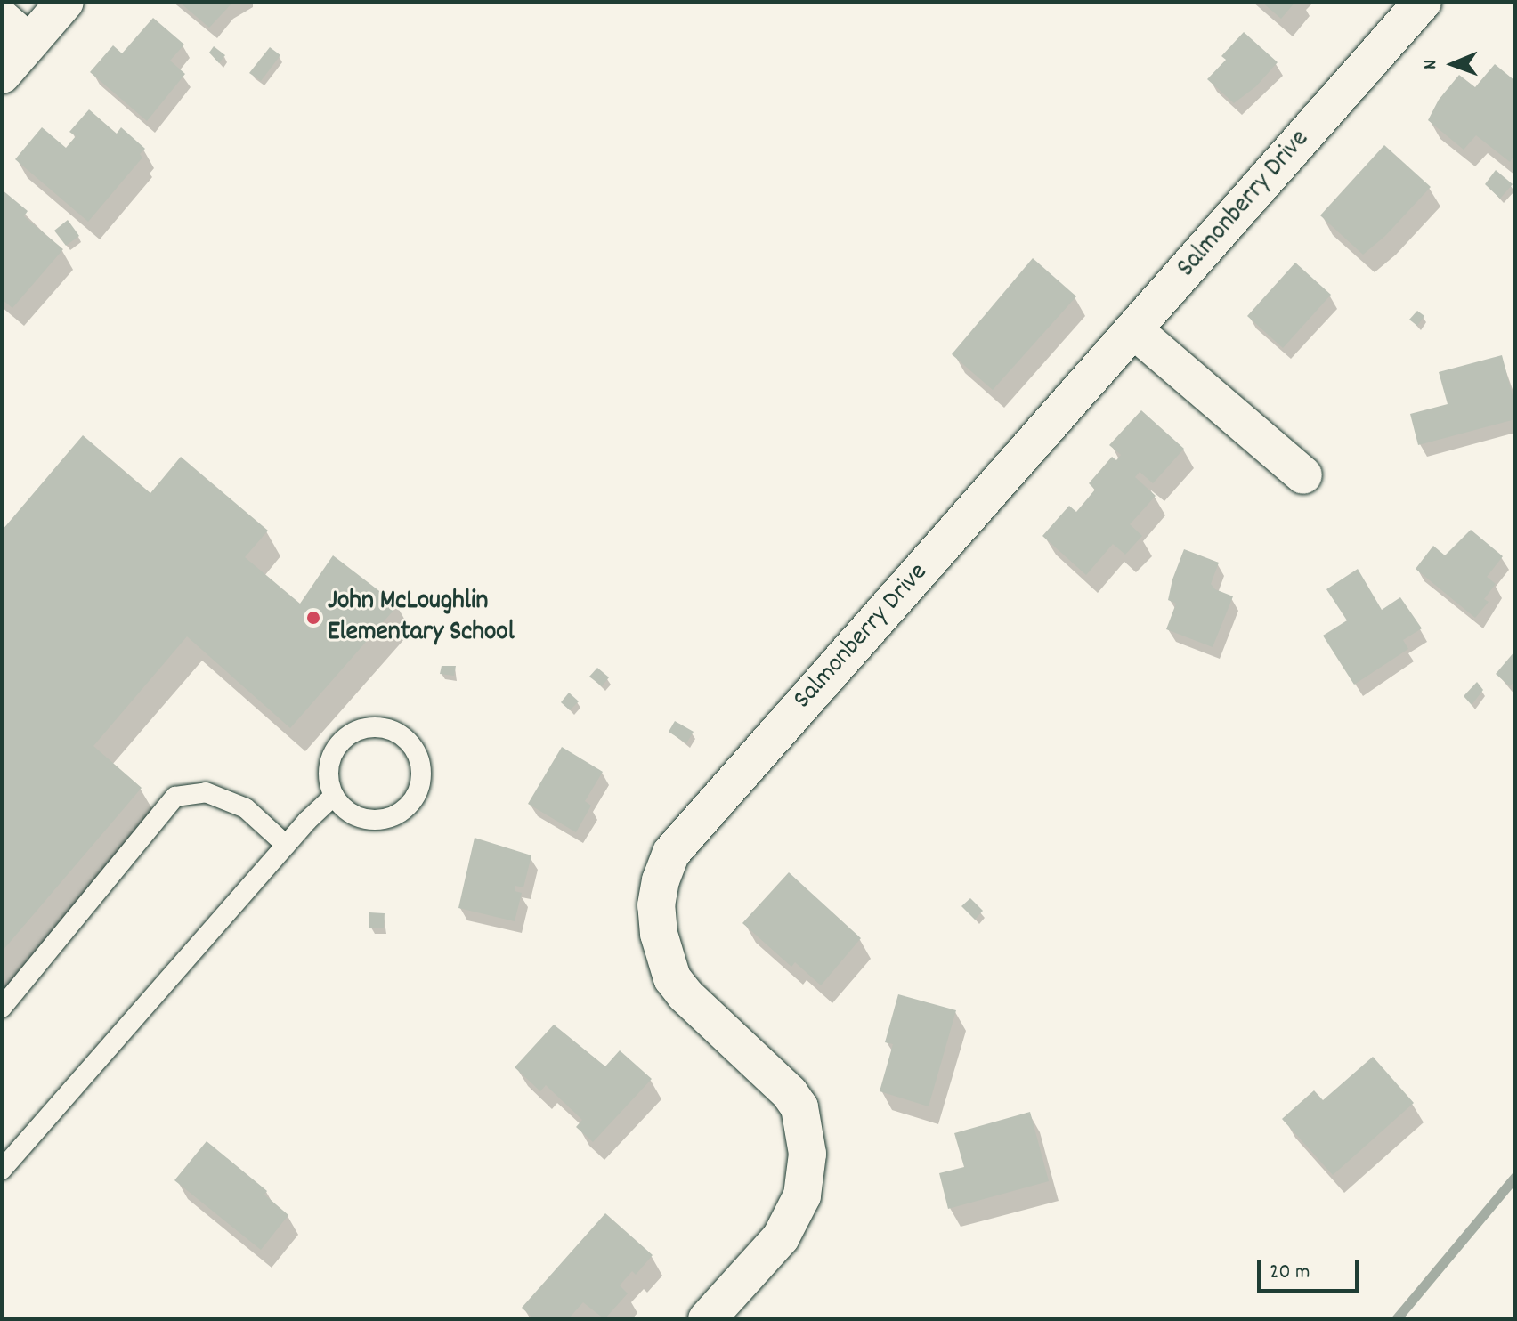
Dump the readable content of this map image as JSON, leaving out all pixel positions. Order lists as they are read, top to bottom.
{
  "streets": {
    "street": ["Salmonberry Drive"]
  },
  "places": ["John McLoughlin Elementary School"],
  "scale_bar": "20 m",
  "north": "left"
}
